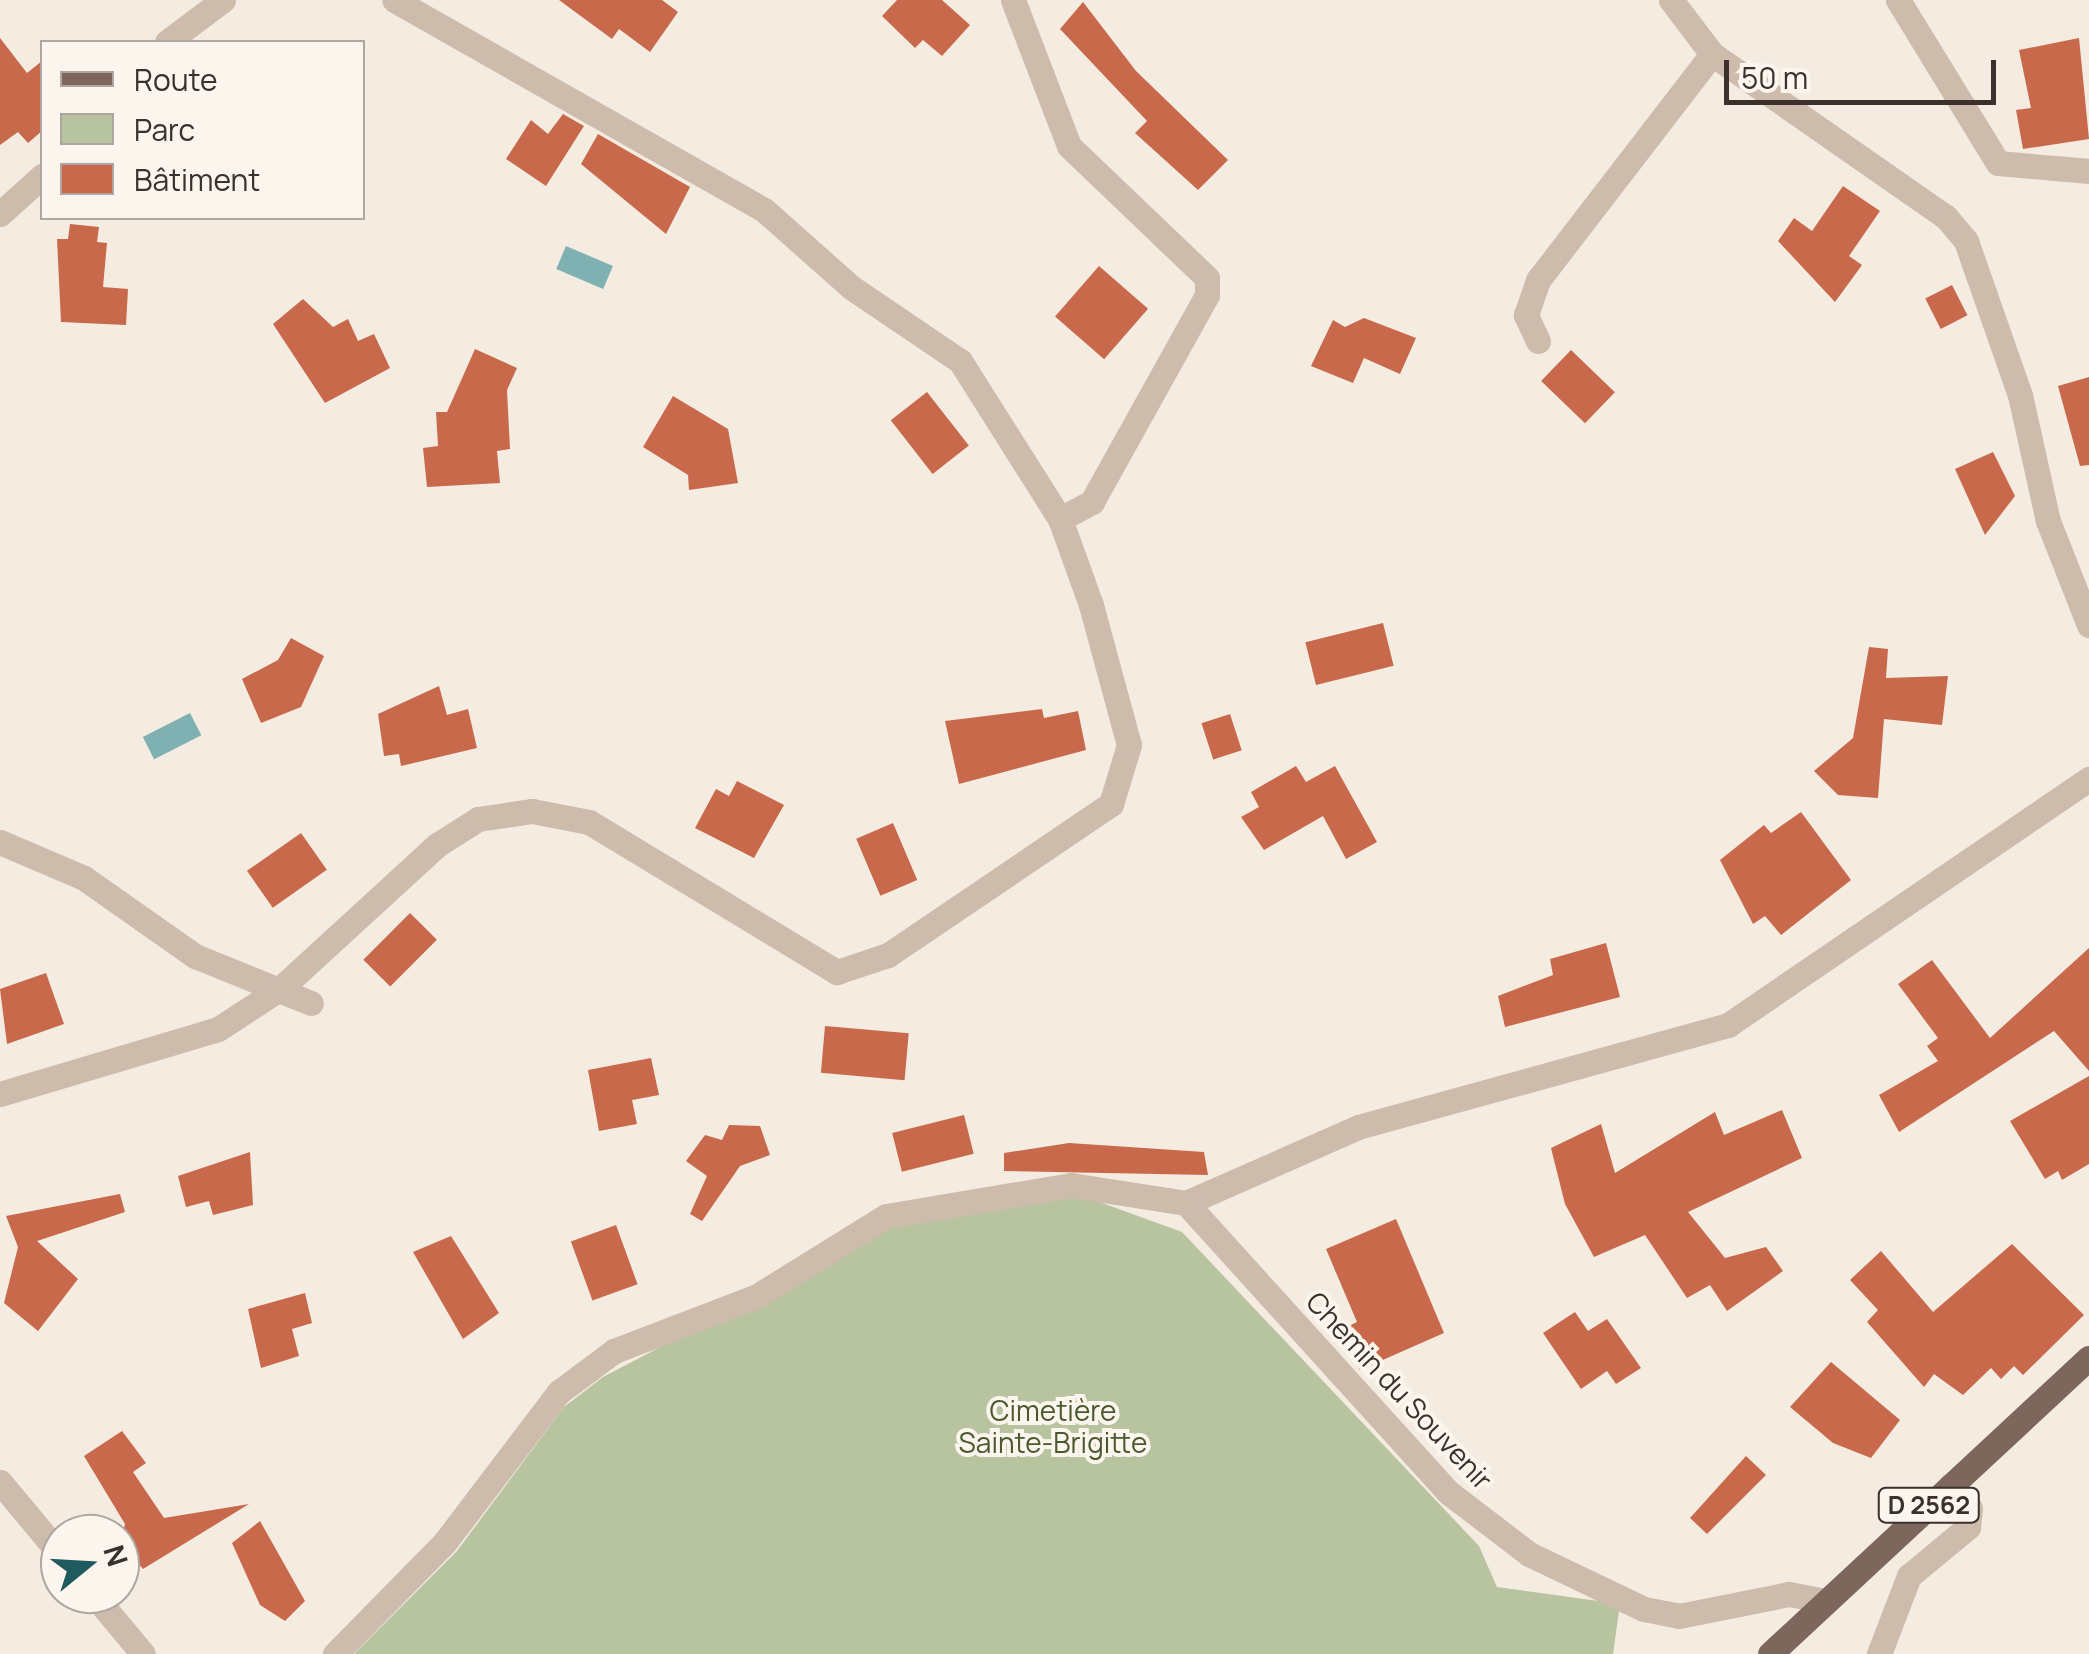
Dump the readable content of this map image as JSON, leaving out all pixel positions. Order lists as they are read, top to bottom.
{
  "streets": {
    "main road": ["D 2562"],
    "street": ["Chemin du Souvenir"]
  },
  "crossings": [
    ["Chemin du Souvenir", "D 2562"]
  ],
  "parks": ["Cimetière Sainte-Brigitte"],
  "legend": ["Route", "Parc", "Bâtiment"],
  "scale_bar": "50 m",
  "north": "right"
}
